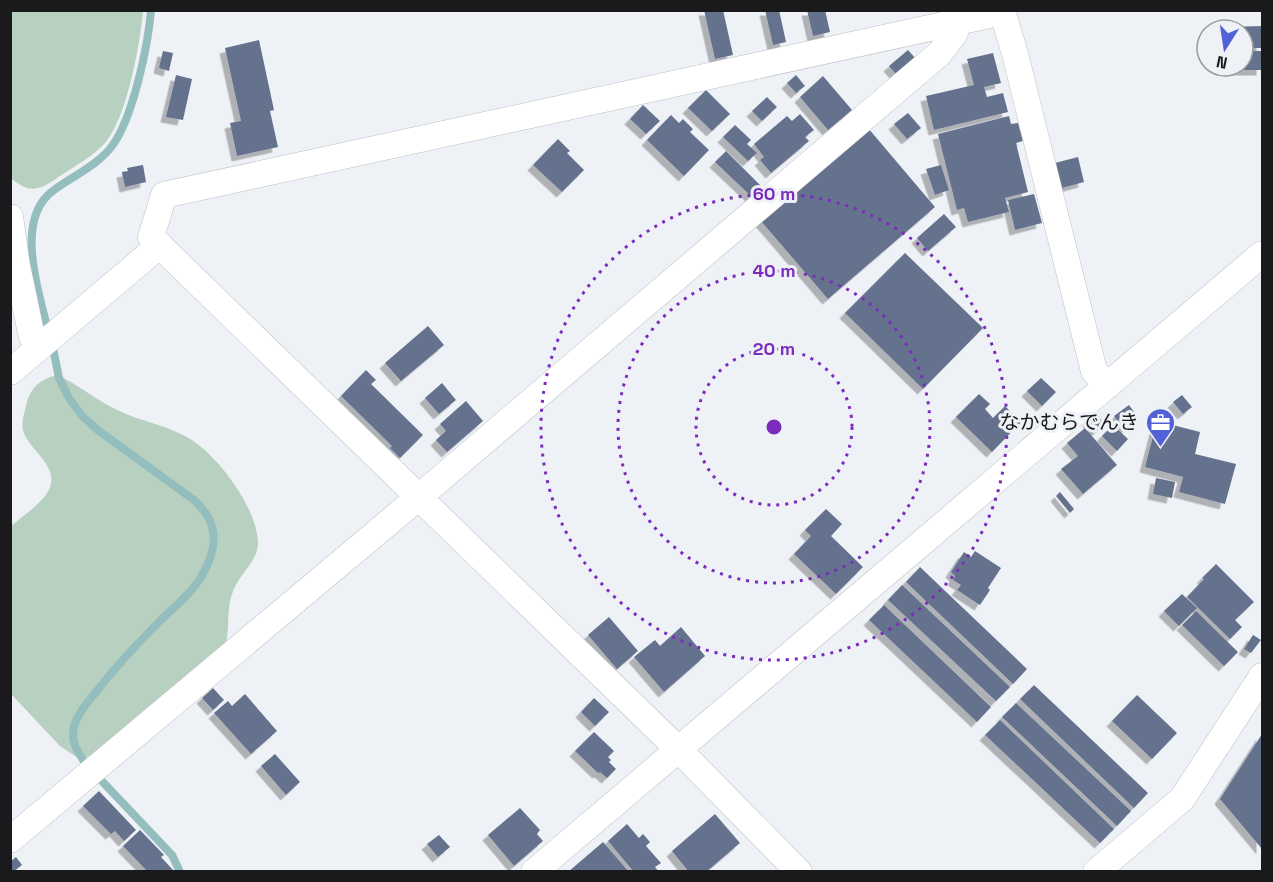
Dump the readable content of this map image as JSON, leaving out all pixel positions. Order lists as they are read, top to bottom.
{
  "places": {
    "office": ["なかむらでんき"]
  },
  "north": "bottom",
  "rings": ["60 m", "40 m", "20 m"]
}
